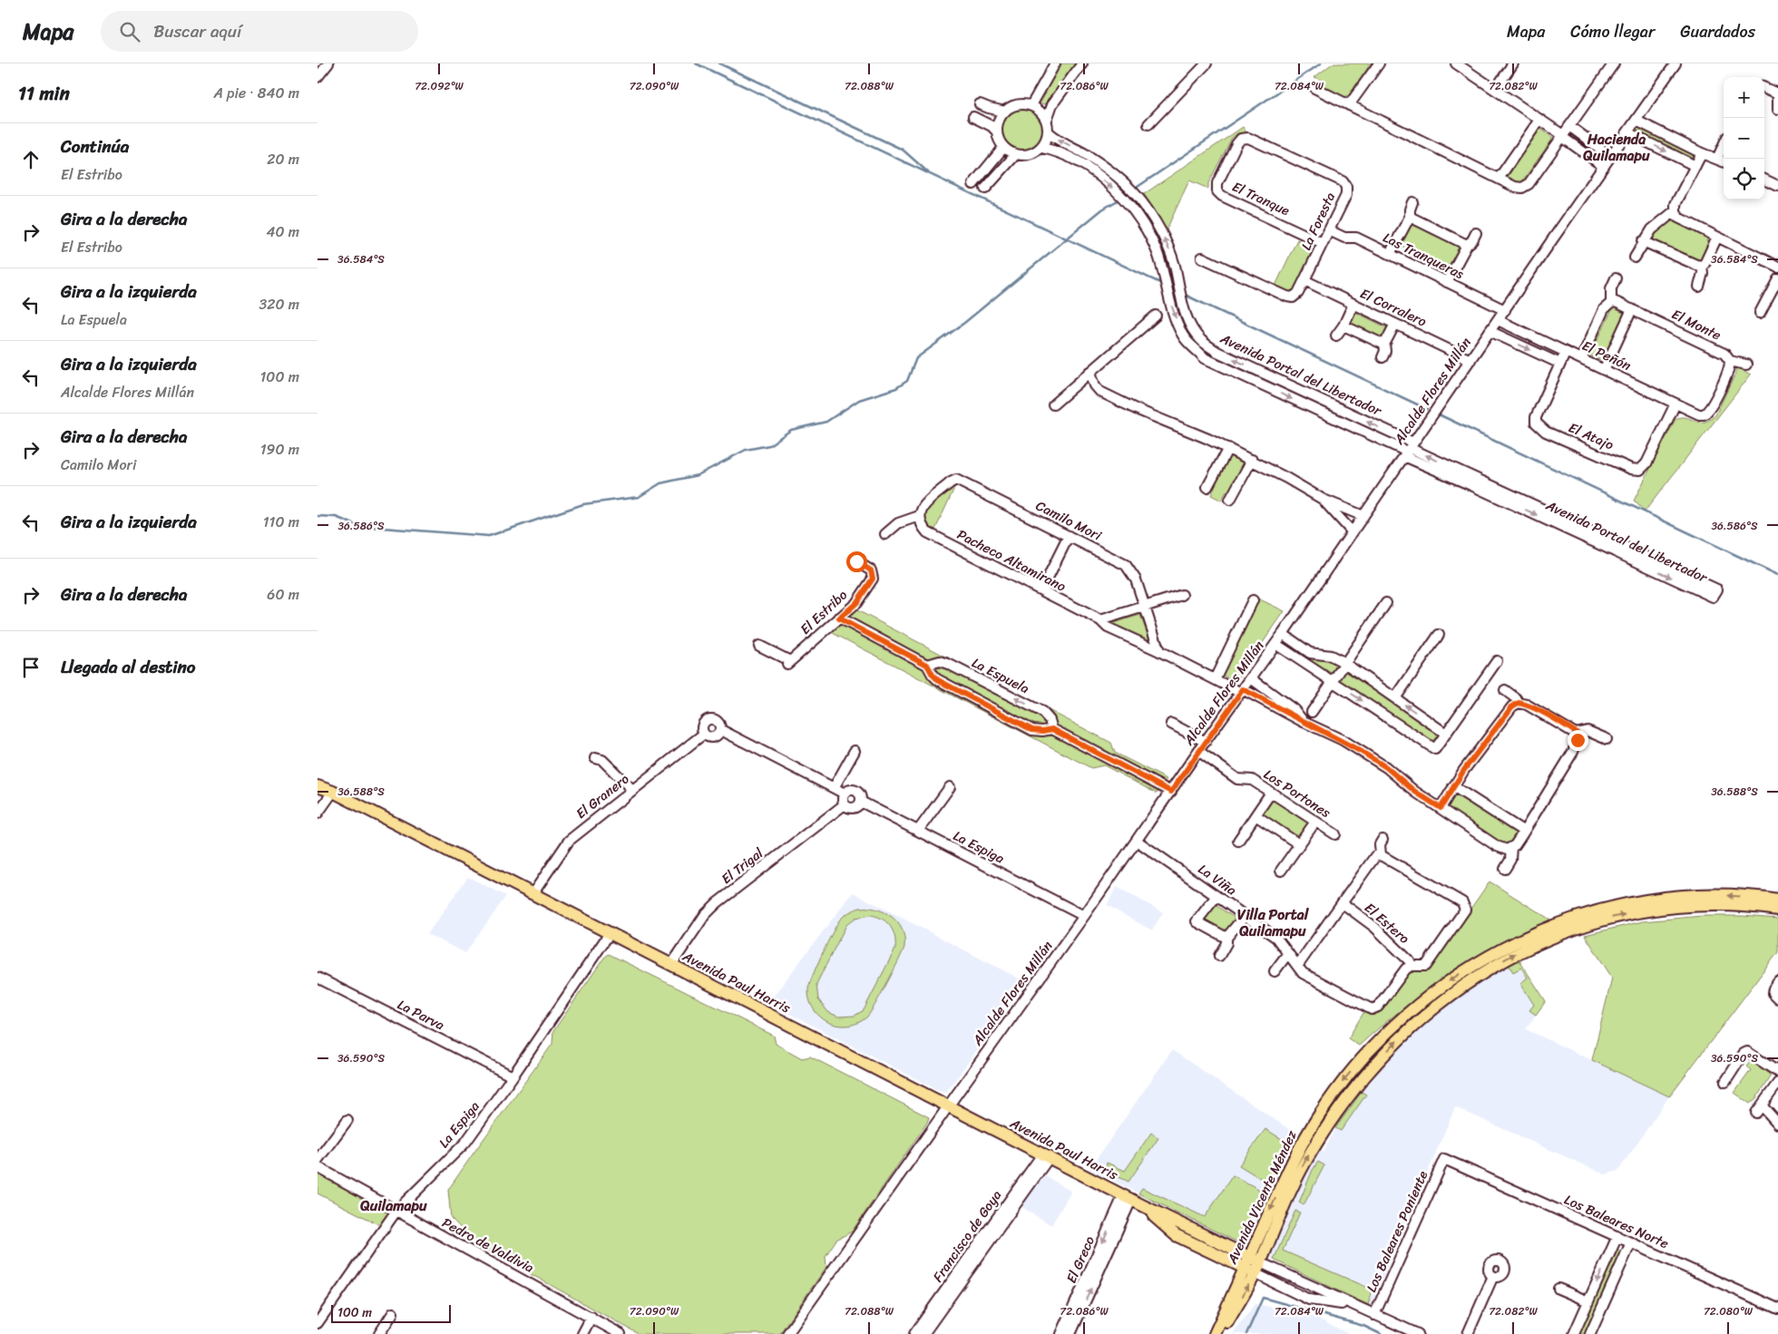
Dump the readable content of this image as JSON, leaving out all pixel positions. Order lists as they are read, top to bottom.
{
  "streets": {
    "main road": ["Avenida Paul Harris", "Avenida Vicente Méndez"],
    "street": [
      "El Tranque",
      "La Foresta",
      "Las Tranqueras",
      "El Corralero",
      "El Monte",
      "El Peñón",
      "Avenida Portal del Libertador",
      "Alcalde Flores Millán",
      "El Atajo",
      "Camilo Mori",
      "Pacheco Altamirano",
      "El Estribo",
      "La Espuela",
      "Los Portones",
      "El Granero",
      "La Espiga",
      "El Trigal",
      "La Viña",
      "El Estero",
      "La Parva",
      "Los Baleares Norte",
      "Los Baleares Poniente",
      "Francisco de Goya",
      "Pedro de Valdivia",
      "El Greco"
    ]
  },
  "crossings": [
    ["El Tranque", "La Foresta"],
    ["La Foresta", "Las Tranqueras"],
    ["La Foresta", "El Corralero"],
    ["Las Tranqueras", "Alcalde Flores Millán"],
    ["El Corralero", "Alcalde Flores Millán"],
    ["El Monte", "El Peñón"],
    ["El Peñón", "Alcalde Flores Millán"],
    ["El Peñón", "El Atajo"],
    ["Avenida Portal del Libertador", "Alcalde Flores Millán"],
    ["Alcalde Flores Millán", "La Espuela"],
    ["Alcalde Flores Millán", "Los Portones"],
    ["Alcalde Flores Millán", "La Espiga"],
    ["Alcalde Flores Millán", "La Viña"],
    ["Alcalde Flores Millán", "Avenida Paul Harris"],
    ["Camilo Mori", "Pacheco Altamirano"],
    ["El Estribo", "La Espuela"],
    ["El Granero", "La Espiga"],
    ["El Granero", "Avenida Paul Harris"],
    ["La Espiga", "El Trigal"],
    ["La Espiga", "Avenida Paul Harris"],
    ["La Espiga", "La Parva"],
    ["La Espiga", "Pedro de Valdivia"],
    ["El Trigal", "Avenida Paul Harris"],
    ["La Viña", "El Estero"],
    ["Avenida Paul Harris", "Avenida Vicente Méndez"],
    ["Avenida Paul Harris", "Los Baleares Poniente"],
    ["Avenida Paul Harris", "Francisco de Goya"],
    ["Avenida Paul Harris", "El Greco"],
    ["Los Baleares Norte", "Los Baleares Poniente"]
  ],
  "districts": ["Hacienda Quilamapu", "Villa Portal Quilamapu", "Quilamapu"],
  "scale_bar": "100 m",
  "page": {
    "header": "Mapa",
    "search": "Buscar aquí",
    "nav": ["Mapa", "Cómo llegar", "Guardados"],
    "heading": ["11 min", "A pie · 840 m"],
    "map_buttons": ["+", "−"],
    "list": [
      ["Continúa", "El Estribo", "20 m"],
      ["Gira a la derecha", "El Estribo", "40 m"],
      ["Gira a la izquierda", "La Espuela", "320 m"],
      ["Gira a la izquierda", "Alcalde Flores Millán", "100 m"],
      ["Gira a la derecha", "Camilo Mori", "190 m"],
      ["Gira a la izquierda", "110 m"],
      ["Gira a la derecha", "60 m"],
      "Llegada al destino"
    ],
    "scale": "100 m"
  },
  "coordinates": [
    "72.092°W",
    "72.090°W",
    "72.088°W",
    "72.086°W",
    "72.084°W",
    "72.082°W",
    "36.584°S",
    "36.586°S",
    "36.588°S",
    "36.590°S",
    "72.080°W"
  ]
}
